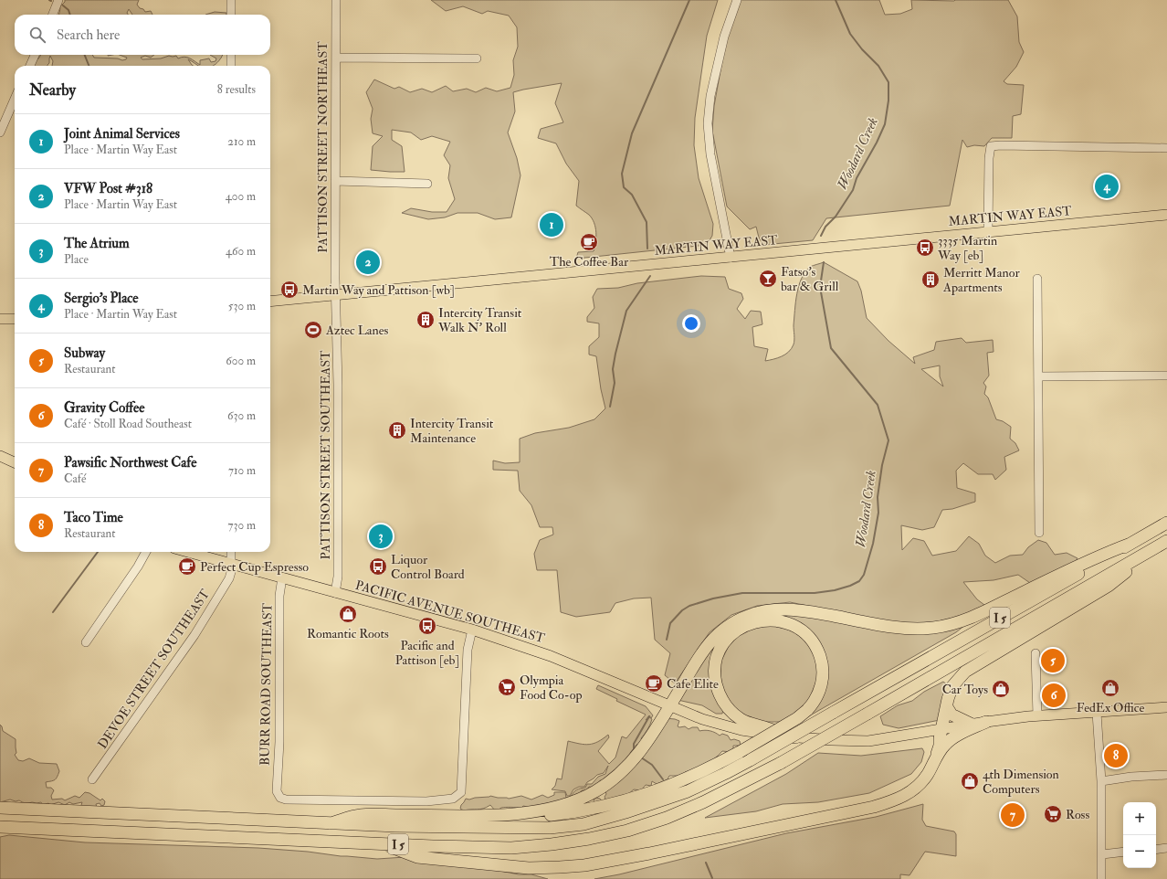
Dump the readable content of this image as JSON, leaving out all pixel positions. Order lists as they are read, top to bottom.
{
  "streets": {
    "highway": ["I 5"],
    "main road": ["MARTIN WAY EAST", "PACIFIC AVENUE SOUTHEAST"],
    "street": [
      "PATTISON STREET NORTHEAST",
      "PATTISON STREET SOUTHEAST",
      "DEVOE STREET SOUTHEAST",
      "BURR ROAD SOUTHEAST"
    ]
  },
  "crossings": [
    ["PATTISON STREET NORTHEAST", "MARTIN WAY EAST"],
    ["PATTISON STREET NORTHEAST", "PATTISON STREET SOUTHEAST"],
    ["MARTIN WAY EAST", "PATTISON STREET SOUTHEAST"],
    ["PATTISON STREET SOUTHEAST", "PACIFIC AVENUE SOUTHEAST"],
    ["PACIFIC AVENUE SOUTHEAST", "DEVOE STREET SOUTHEAST"],
    ["PACIFIC AVENUE SOUTHEAST", "BURR ROAD SOUTHEAST"]
  ],
  "water": ["Woodard Creek"],
  "places": {
    "cafe": ["The Coffee Bar", "Perfect Cup Espresso", "Cafe Elite"],
    "bus stop": [
      "3335 Martin Way [eb]",
      "Martin Way and Pattison [wb]",
      "Liquor Control Board",
      "Pacific and Pattison [eb]"
    ],
    "bar": ["Fatso's bar & Grill"],
    "building": ["Merritt Manor Apartments", "Intercity Transit Walk N' Roll", "Intercity Transit Maintenance"],
    "sports": ["Aztec Lanes"],
    "shop": [
      "Romantic Roots",
      "FedEx Office",
      "Car Toys",
      "4th Dimension Computers"
    ],
    "supermarket": ["Olympia Food Co-op", "Ross"]
  },
  "page": {
    "search": "Search here",
    "heading": ["Nearby", "8 results"],
    "list": [
      {
        "mark": "1",
        "name": "Joint Animal Services",
        "note": "Place · Martin Way East",
        "value": "210 m"
      },
      {
        "mark": "2",
        "name": "VFW Post #318",
        "note": "Place · Martin Way East",
        "value": "400 m"
      },
      {
        "mark": "3",
        "name": "The Atrium",
        "note": "Place",
        "value": "460 m"
      },
      {
        "mark": "4",
        "name": "Sergio's Place",
        "note": "Place · Martin Way East",
        "value": "530 m"
      },
      {
        "mark": "5",
        "name": "Subway",
        "note": "Restaurant",
        "value": "600 m"
      },
      {
        "mark": "6",
        "name": "Gravity Coffee",
        "note": "Café · Stoll Road Southeast",
        "value": "630 m"
      },
      {
        "mark": "7",
        "name": "Pawsific Northwest Cafe",
        "note": "Café",
        "value": "710 m"
      },
      {
        "mark": "8",
        "name": "Taco Time",
        "note": "Restaurant",
        "value": "730 m"
      }
    ],
    "pins": [
      "4",
      "1",
      "2",
      "3",
      "5",
      "6",
      "8",
      "7"
    ],
    "map_buttons": ["+", "−"]
  }
}
